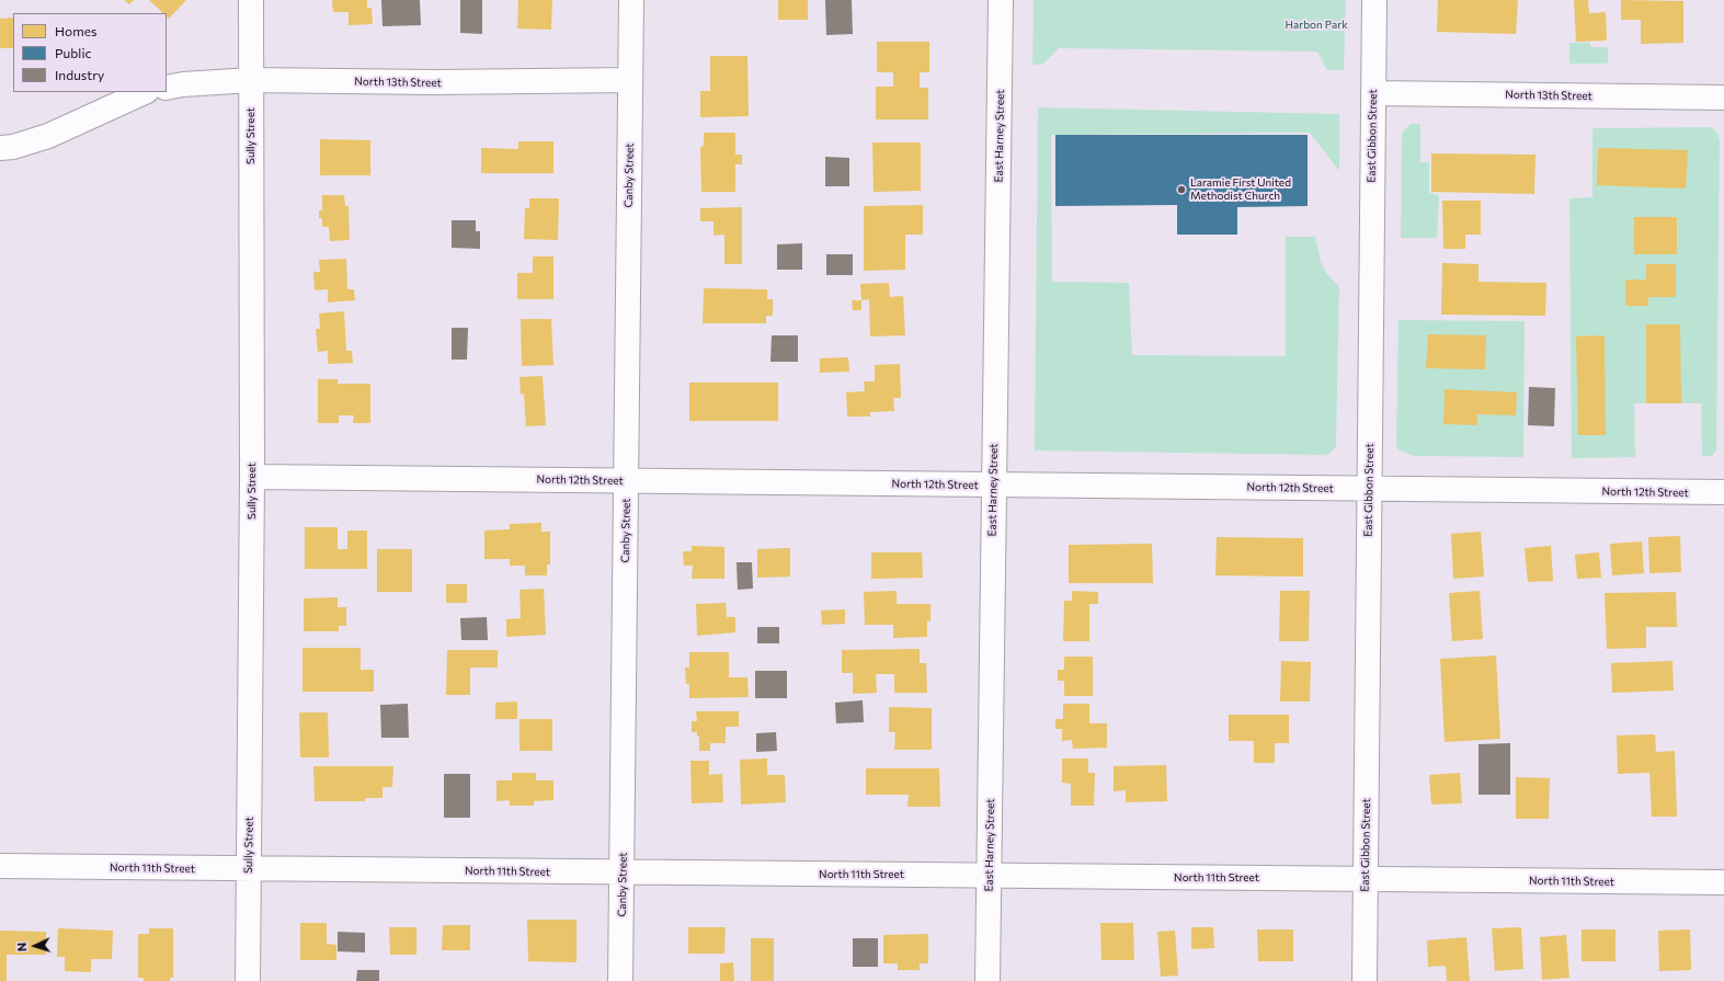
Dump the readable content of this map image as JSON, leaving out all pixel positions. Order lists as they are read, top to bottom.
{
  "streets": {
    "street": [
      "North 13th Street",
      "Sully Street",
      "East Harney Street",
      "East Gibbon Street",
      "Canby Street",
      "North 12th Street",
      "North 11th Street"
    ]
  },
  "crossings": [
    ["North 13th Street", "Sully Street"],
    ["North 13th Street", "East Gibbon Street"],
    ["North 13th Street", "Canby Street"],
    ["Sully Street", "North 12th Street"],
    ["Sully Street", "North 11th Street"],
    ["East Harney Street", "North 12th Street"],
    ["East Harney Street", "North 11th Street"],
    ["East Gibbon Street", "North 12th Street"],
    ["East Gibbon Street", "North 11th Street"],
    ["Canby Street", "North 12th Street"],
    ["Canby Street", "North 11th Street"]
  ],
  "parks": ["Harbon Park"],
  "places": ["Laramie First United Methodist Church"],
  "legend": ["Homes", "Public", "Industry"],
  "north": "left"
}
